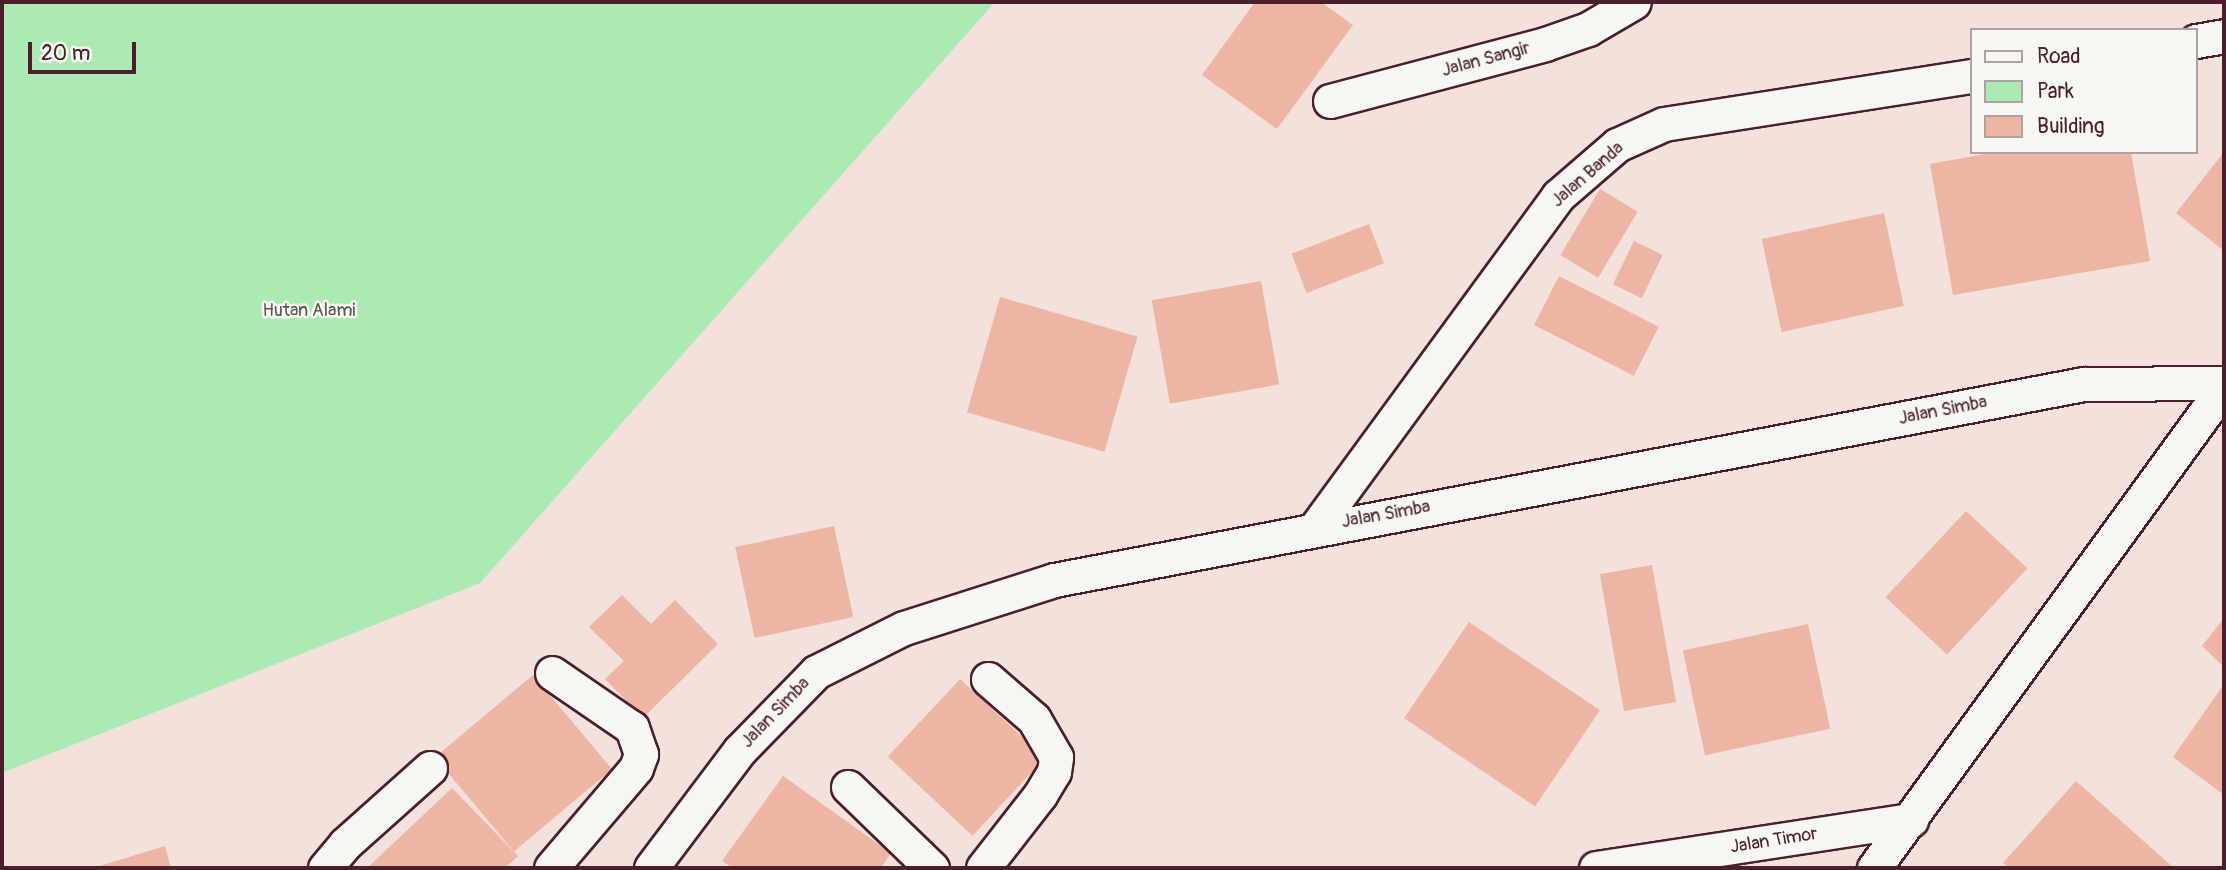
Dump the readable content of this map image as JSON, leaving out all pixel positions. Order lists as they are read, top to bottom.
{
  "streets": {
    "street": [
      "Jalan Sangir",
      "Jalan Banda",
      "Jalan Simba",
      "Jalan Timor"
    ]
  },
  "crossings": [
    ["Jalan Banda", "Jalan Simba"]
  ],
  "parks": ["Hutan Alami"],
  "legend": ["Road", "Park", "Building"],
  "scale_bar": "20 m"
}
